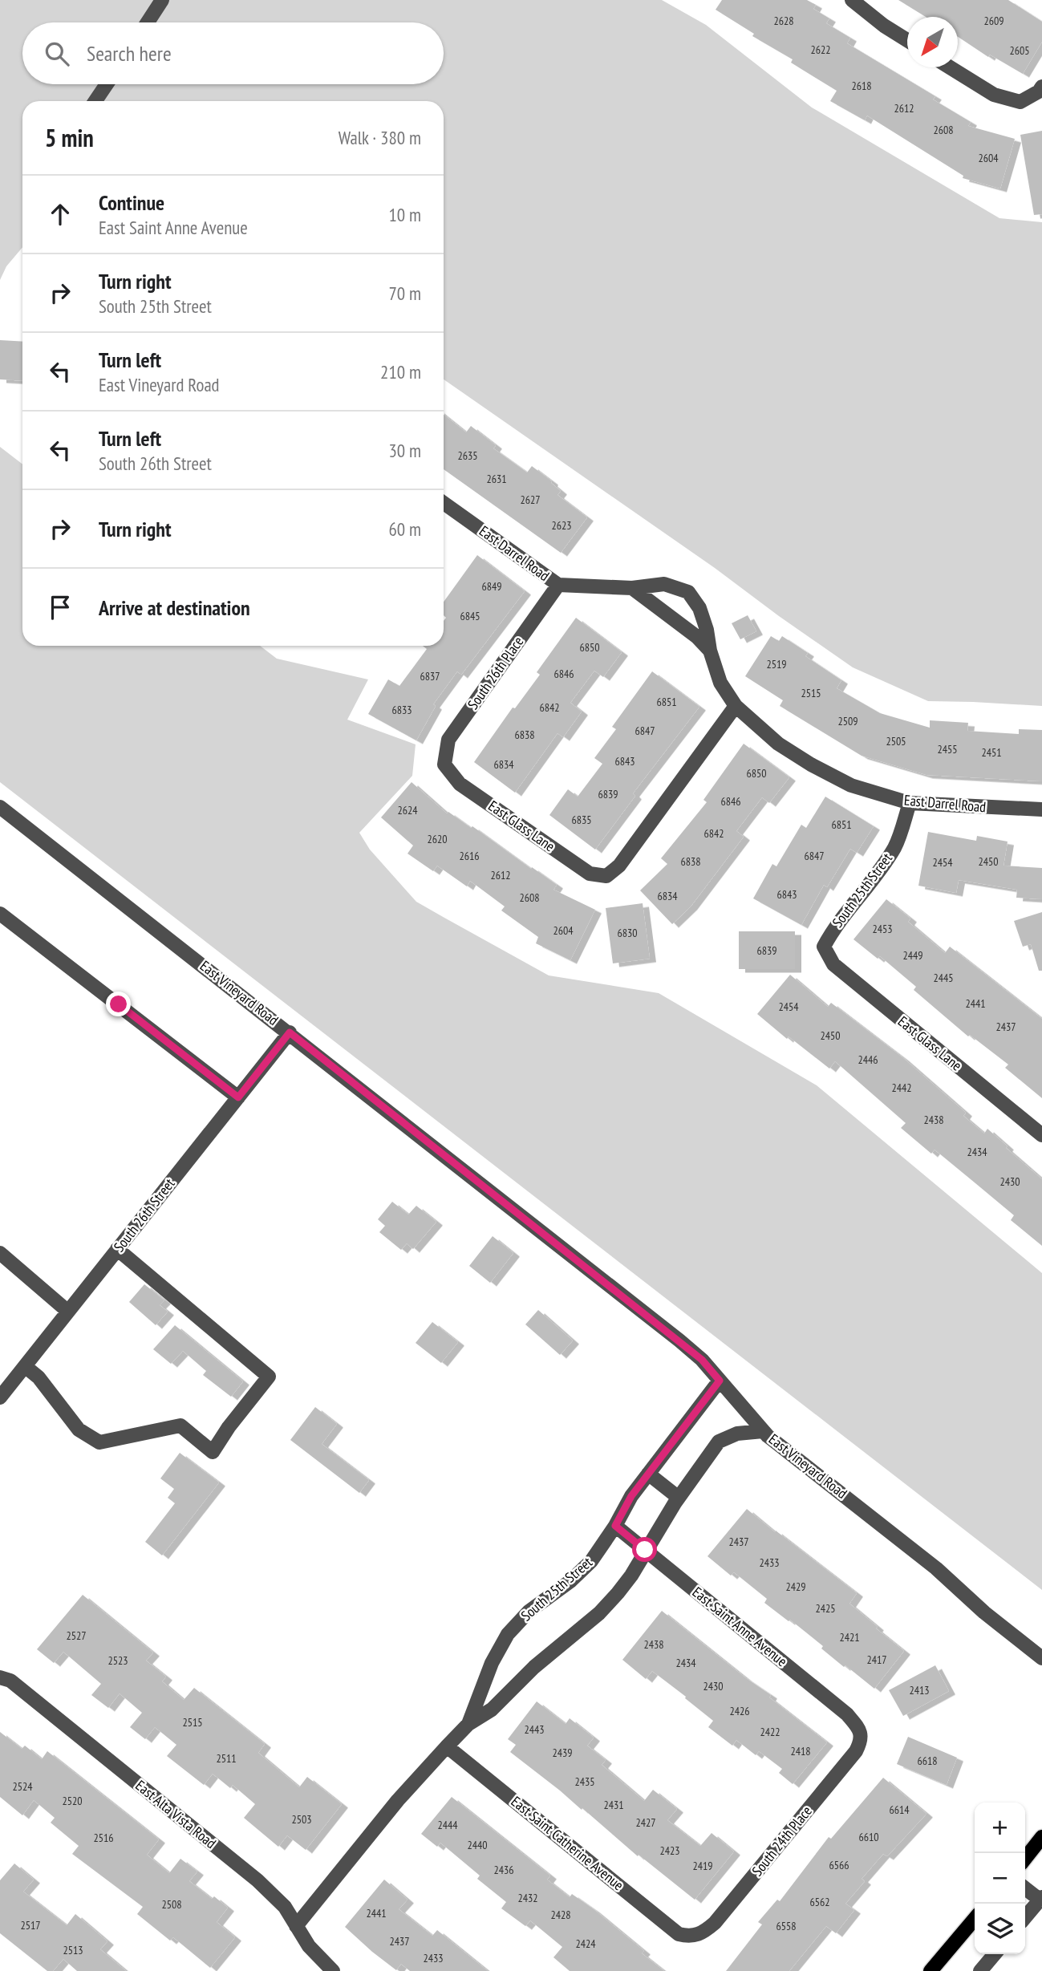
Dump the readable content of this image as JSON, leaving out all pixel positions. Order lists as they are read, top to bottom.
{
  "streets": {
    "street": [
      "East Darrel Road",
      "South 26th Place",
      "East Glass Lane",
      "South 25th Street",
      "East Vineyard Road",
      "South 26th Street",
      "East Saint Anne Avenue",
      "East Alta Vista Road",
      "South 24th Place",
      "East Saint Catherine Avenue"
    ]
  },
  "crossings": [
    ["East Darrel Road", "South 26th Place"],
    ["East Darrel Road", "East Glass Lane"],
    ["East Darrel Road", "South 25th Street"],
    ["South 26th Place", "East Glass Lane"],
    ["East Glass Lane", "South 25th Street"],
    ["South 25th Street", "East Vineyard Road"],
    ["South 25th Street", "East Saint Anne Avenue"],
    ["South 25th Street", "East Alta Vista Road"],
    ["South 25th Street", "East Saint Catherine Avenue"],
    ["East Vineyard Road", "South 26th Street"],
    ["East Saint Anne Avenue", "South 24th Place"],
    ["South 24th Place", "East Saint Catherine Avenue"]
  ],
  "house_numbers": [
    "2628",
    "2609",
    "2622",
    "2605",
    "2618",
    "2612",
    "2608",
    "2604",
    "2635",
    "2631",
    "2627",
    "2623",
    "6849",
    "6845",
    "6850",
    "2519",
    "6846",
    "6837",
    "2515",
    "6851",
    "6842",
    "6833",
    "2509",
    "6847",
    "6838",
    "2505",
    "2455",
    "2451",
    "6843",
    "6834",
    "6850",
    "6839",
    "6846",
    "2624",
    "6835",
    "6851",
    "6842",
    "2620",
    "2616",
    "6847",
    "6838",
    "2450",
    "2454",
    "2612",
    "6843",
    "6834",
    "2608",
    "2453",
    "2604",
    "6830",
    "6839",
    "2449",
    "2445",
    "2441",
    "2454",
    "2437",
    "2450",
    "2446",
    "2442",
    "2438",
    "2434",
    "2430",
    "2437",
    "2433",
    "2429",
    "2425",
    "2527",
    "2421",
    "2438",
    "2417",
    "2523",
    "2434",
    "2430",
    "2413",
    "2426",
    "2515",
    "2443",
    "2422",
    "2418",
    "2439",
    "2511",
    "6618",
    "2435",
    "2524",
    "2520",
    "2431",
    "6614",
    "2503",
    "2427",
    "2444",
    "6610",
    "2516",
    "2440",
    "2423",
    "6566",
    "2419",
    "2436",
    "2432",
    "6562",
    "2508",
    "2441",
    "2428",
    "2517",
    "6558",
    "2437",
    "2424",
    "2513",
    "2433"
  ],
  "north": "bottom left",
  "page": {
    "search": "Search here",
    "heading": ["5 min", "Walk · 380 m"],
    "list": [
      ["Continue", "East Saint Anne Avenue", "10 m"],
      ["Turn right", "South 25th Street", "70 m"],
      ["Turn left", "East Vineyard Road", "210 m"],
      ["Turn left", "South 26th Street", "30 m"],
      ["Turn right", "60 m"],
      "Arrive at destination"
    ],
    "map_buttons": ["+", "−"]
  }
}
